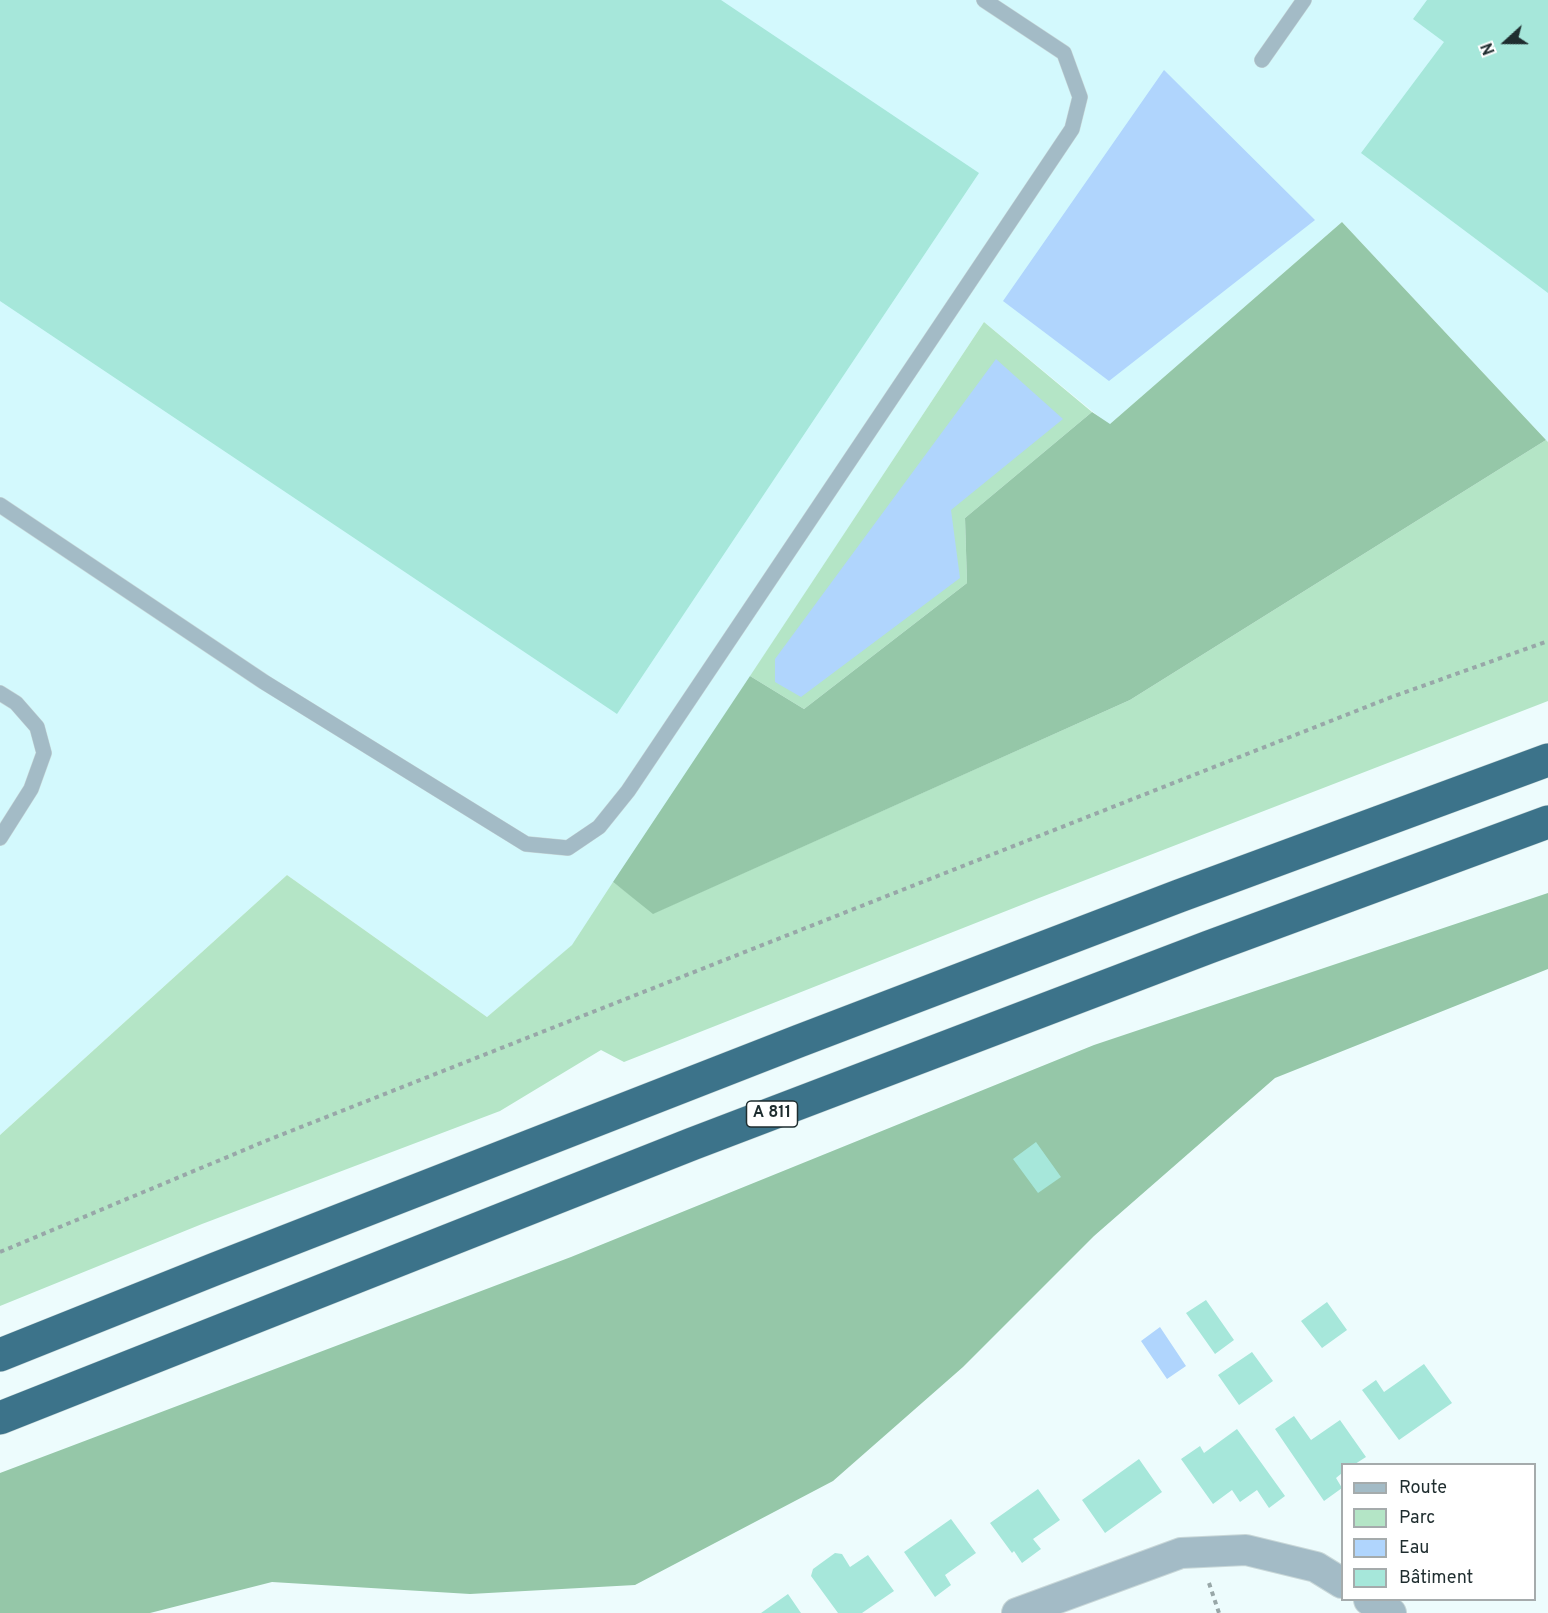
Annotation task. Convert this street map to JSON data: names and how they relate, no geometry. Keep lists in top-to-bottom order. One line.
{"streets":{"highway":["A 811"]},"legend":["Route","Parc","Eau","Bâtiment"],"north":"left"}
